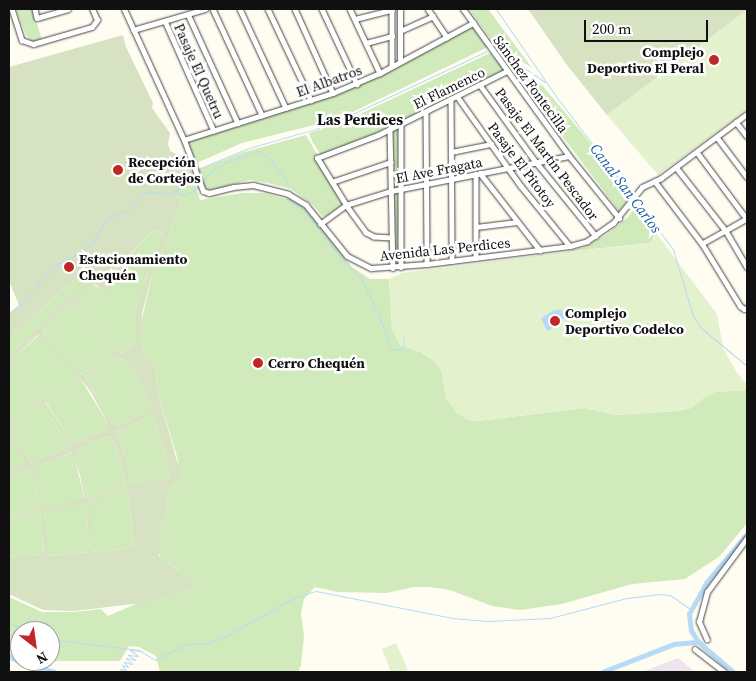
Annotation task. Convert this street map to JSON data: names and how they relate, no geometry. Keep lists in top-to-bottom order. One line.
{"streets":{"street":["Pasaje El Quetru","El Albatros","Sánchez Fontecilla","El Flamenco","Pasaje El Martín Pescador","Pasaje El Pitotoy","El Ave Fragata","Avenida Las Perdices"]},"crossings":[["Pasaje El Quetru","El Albatros"],["El Albatros","Sánchez Fontecilla"],["El Albatros","Avenida Las Perdices"],["Sánchez Fontecilla","El Flamenco"],["Sánchez Fontecilla","El Ave Fragata"],["Sánchez Fontecilla","Avenida Las Perdices"],["El Flamenco","Pasaje El Martín Pescador"],["El Flamenco","Pasaje El Pitotoy"],["Pasaje El Martín Pescador","El Ave Fragata"],["Pasaje El Martín Pescador","Avenida Las Perdices"],["Pasaje El Pitotoy","El Ave Fragata"],["Pasaje El Pitotoy","Avenida Las Perdices"],["El Ave Fragata","Avenida Las Perdices"]],"districts":["Las Perdices"],"water":["Canal San Carlos"],"places":["Complejo Deportivo El Peral","Recepción de Cortejos","Estacionamiento Chequén","Complejo Deportivo Codelco","Cerro Chequén"],"scale_bar":"200 m","north":"bottom right"}
